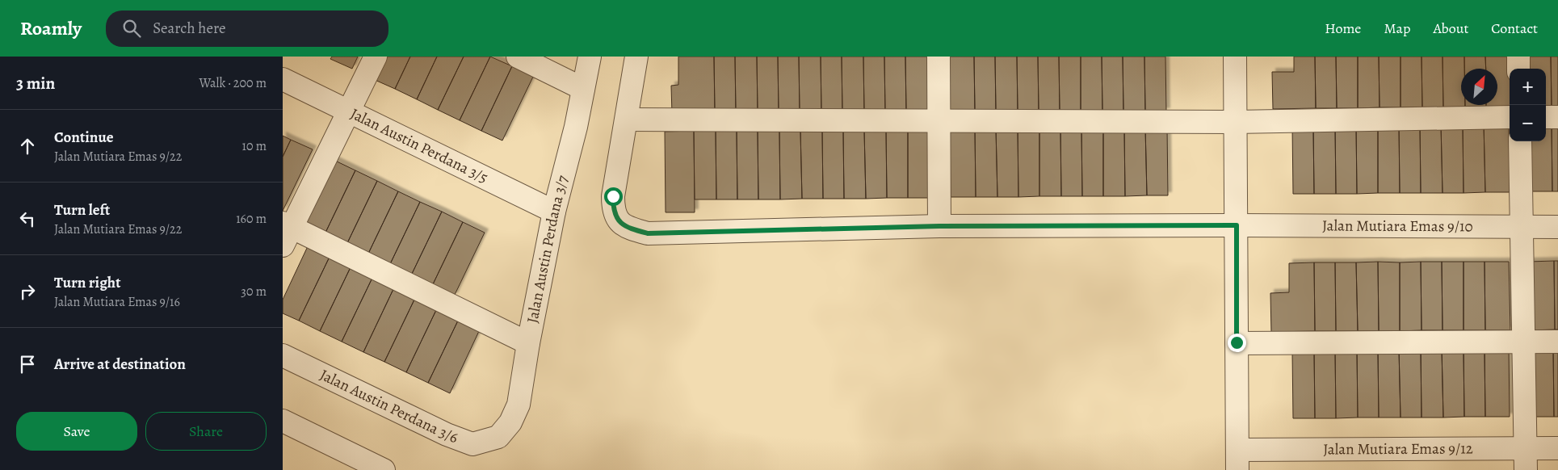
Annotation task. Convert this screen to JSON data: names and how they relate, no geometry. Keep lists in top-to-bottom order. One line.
{"streets":{"street":["Jalan Austin Perdana 3/5","Jalan Mutiara Emas 9/10","Jalan Austin Perdana 3/7","Jalan Austin Perdana 3/6","Jalan Mutiara Emas 9/12"]},"crossings":[["Jalan Austin Perdana 3/5","Jalan Austin Perdana 3/7"],["Jalan Austin Perdana 3/7","Jalan Austin Perdana 3/6"]],"north":"top right","page":{"header":"Roamly","search":"Search here","nav":["Home","Map","About","Contact"],"heading":["3 min","Walk · 200 m"],"map_buttons":["+","−"],"list":[["Continue","Jalan Mutiara Emas 9/22","10 m"],["Turn left","Jalan Mutiara Emas 9/22","160 m"],["Turn right","Jalan Mutiara Emas 9/16","30 m"],"Arrive at destination"],"buttons":["Save","Share"]}}
